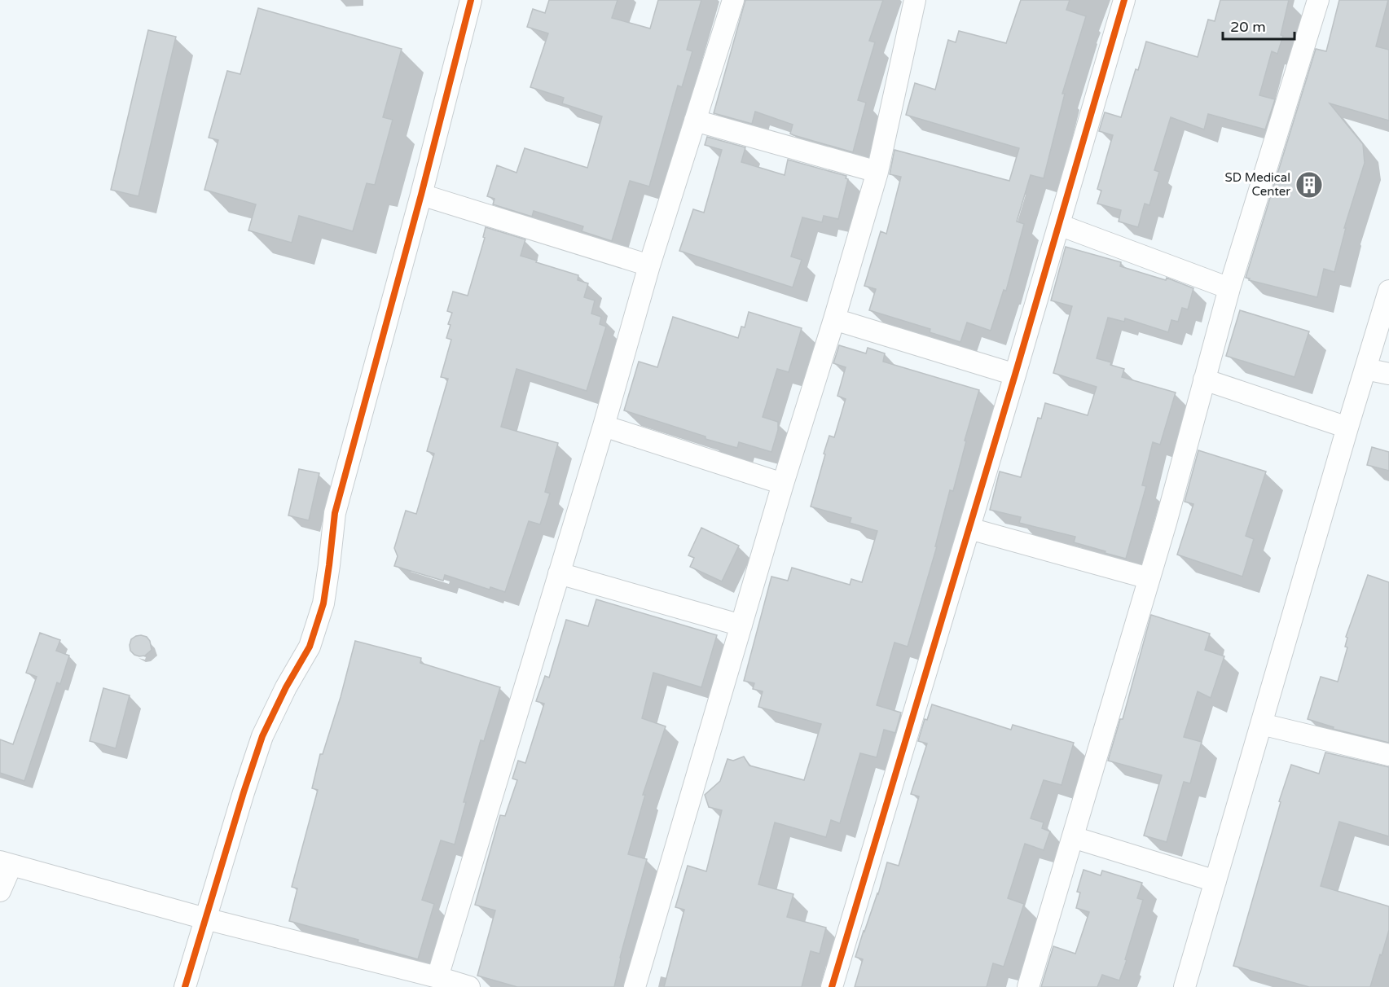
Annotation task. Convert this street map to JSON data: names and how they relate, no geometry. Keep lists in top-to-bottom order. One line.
{"places":{"building":["SD Medical Center"]},"scale_bar":"20 m"}
